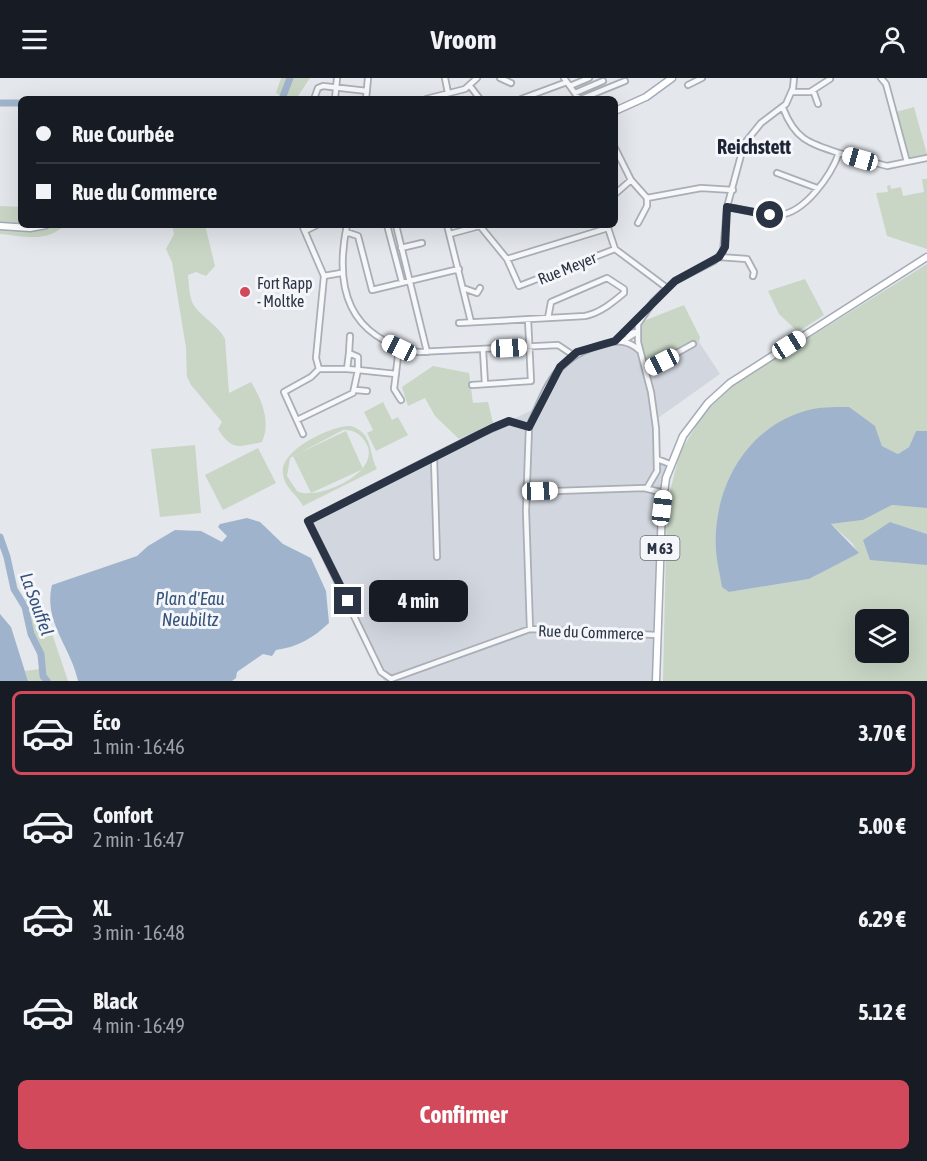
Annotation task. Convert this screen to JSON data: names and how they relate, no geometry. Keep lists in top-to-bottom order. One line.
{"streets":{"main road":["M 63"],"street":["Rue Meyer","Rue du Commerce"]},"crossings":[["M 63","Rue du Commerce"]],"districts":["Reichstett"],"water":["Plan d'Eau Neubiltz","La Souffel"],"places":["Fort Rapp - Moltke"],"page":{"header":"Vroom","banner":["Rue Courbée","Rue du Commerce"],"bubble":"4 min","list":[{"name":"Éco","note":"1 min · 16:46","value":"3.70 €"},{"name":"Confort","note":"2 min · 16:47","value":"5.00 €"},{"name":"XL","note":"3 min · 16:48","value":"6.29 €"},{"name":"Black","note":"4 min · 16:49","value":"5.12 €"}],"buttons":"Confirmer"}}
